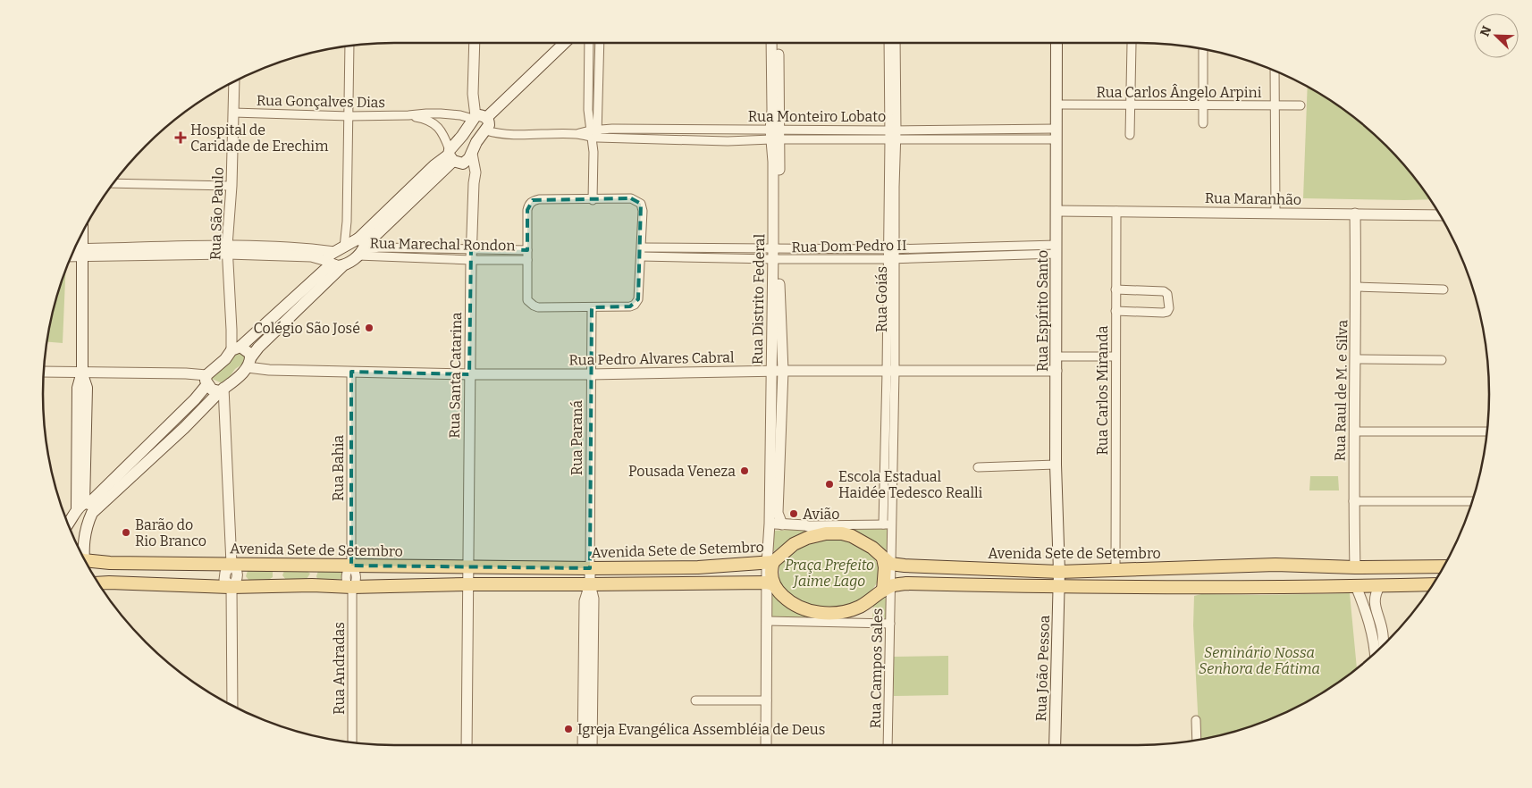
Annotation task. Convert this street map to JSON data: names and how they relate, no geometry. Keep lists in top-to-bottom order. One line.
{"streets":{"main road":["Rua Espírito Santo","Avenida Sete de Setembro","Rua João Pessoa"],"street":["Rua Carlos Ângelo Arpini","Rua Gonçalves Dias","Rua Monteiro Lobato","Rua Maranhão","Rua São Paulo","Rua Marechal Rondon","Rua Dom Pedro II","Rua Distrito Federal","Rua Goiás","Rua Pedro Alvares Cabral","Rua Santa Catarina","Rua Carlos Miranda","Rua Raul de M. e Silva","Rua Paraná","Rua Bahia","Rua Andradas","Rua Campos Sales"]},"crossings":[["Rua Carlos Ângelo Arpini","Rua Espírito Santo"],["Rua Gonçalves Dias","Rua São Paulo"],["Rua Monteiro Lobato","Rua Distrito Federal"],["Rua Monteiro Lobato","Rua Goiás"],["Rua Monteiro Lobato","Rua Espírito Santo"],["Rua Maranhão","Rua Espírito Santo"],["Rua Maranhão","Rua Carlos Miranda"],["Rua Maranhão","Rua Raul de M. e Silva"],["Rua Marechal Rondon","Rua Santa Catarina"],["Rua Dom Pedro II","Rua Distrito Federal"],["Rua Dom Pedro II","Rua Goiás"],["Rua Dom Pedro II","Rua Espírito Santo"],["Rua Distrito Federal","Rua Goiás"],["Rua Distrito Federal","Rua Pedro Alvares Cabral"],["Rua Distrito Federal","Avenida Sete de Setembro"],["Rua Distrito Federal","Rua Campos Sales"],["Rua Goiás","Rua Pedro Alvares Cabral"],["Rua Goiás","Avenida Sete de Setembro"],["Rua Goiás","Rua Campos Sales"],["Rua Espírito Santo","Rua Pedro Alvares Cabral"],["Rua Espírito Santo","Avenida Sete de Setembro"],["Rua Espírito Santo","Rua João Pessoa"],["Rua Pedro Alvares Cabral","Rua Santa Catarina"],["Rua Pedro Alvares Cabral","Rua Paraná"],["Rua Pedro Alvares Cabral","Rua Bahia"],["Rua Santa Catarina","Avenida Sete de Setembro"],["Rua Carlos Miranda","Avenida Sete de Setembro"],["Rua Raul de M. e Silva","Avenida Sete de Setembro"],["Rua Paraná","Avenida Sete de Setembro"],["Rua Bahia","Avenida Sete de Setembro"],["Rua Bahia","Rua Andradas"],["Avenida Sete de Setembro","Rua Campos Sales"]],"parks":["Praça Prefeito Jaime Lago","Seminário Nossa Senhora de Fátima"],"places":{"health":["Hospital de Caridade de Erechim"],"other":["Colégio São José","Pousada Veneza","Escola Estadual Haidée Tedesco Realli","Avião","Barão do Rio Branco","Igreja Evangélica Assembléia de Deus"]},"north":"top left"}
